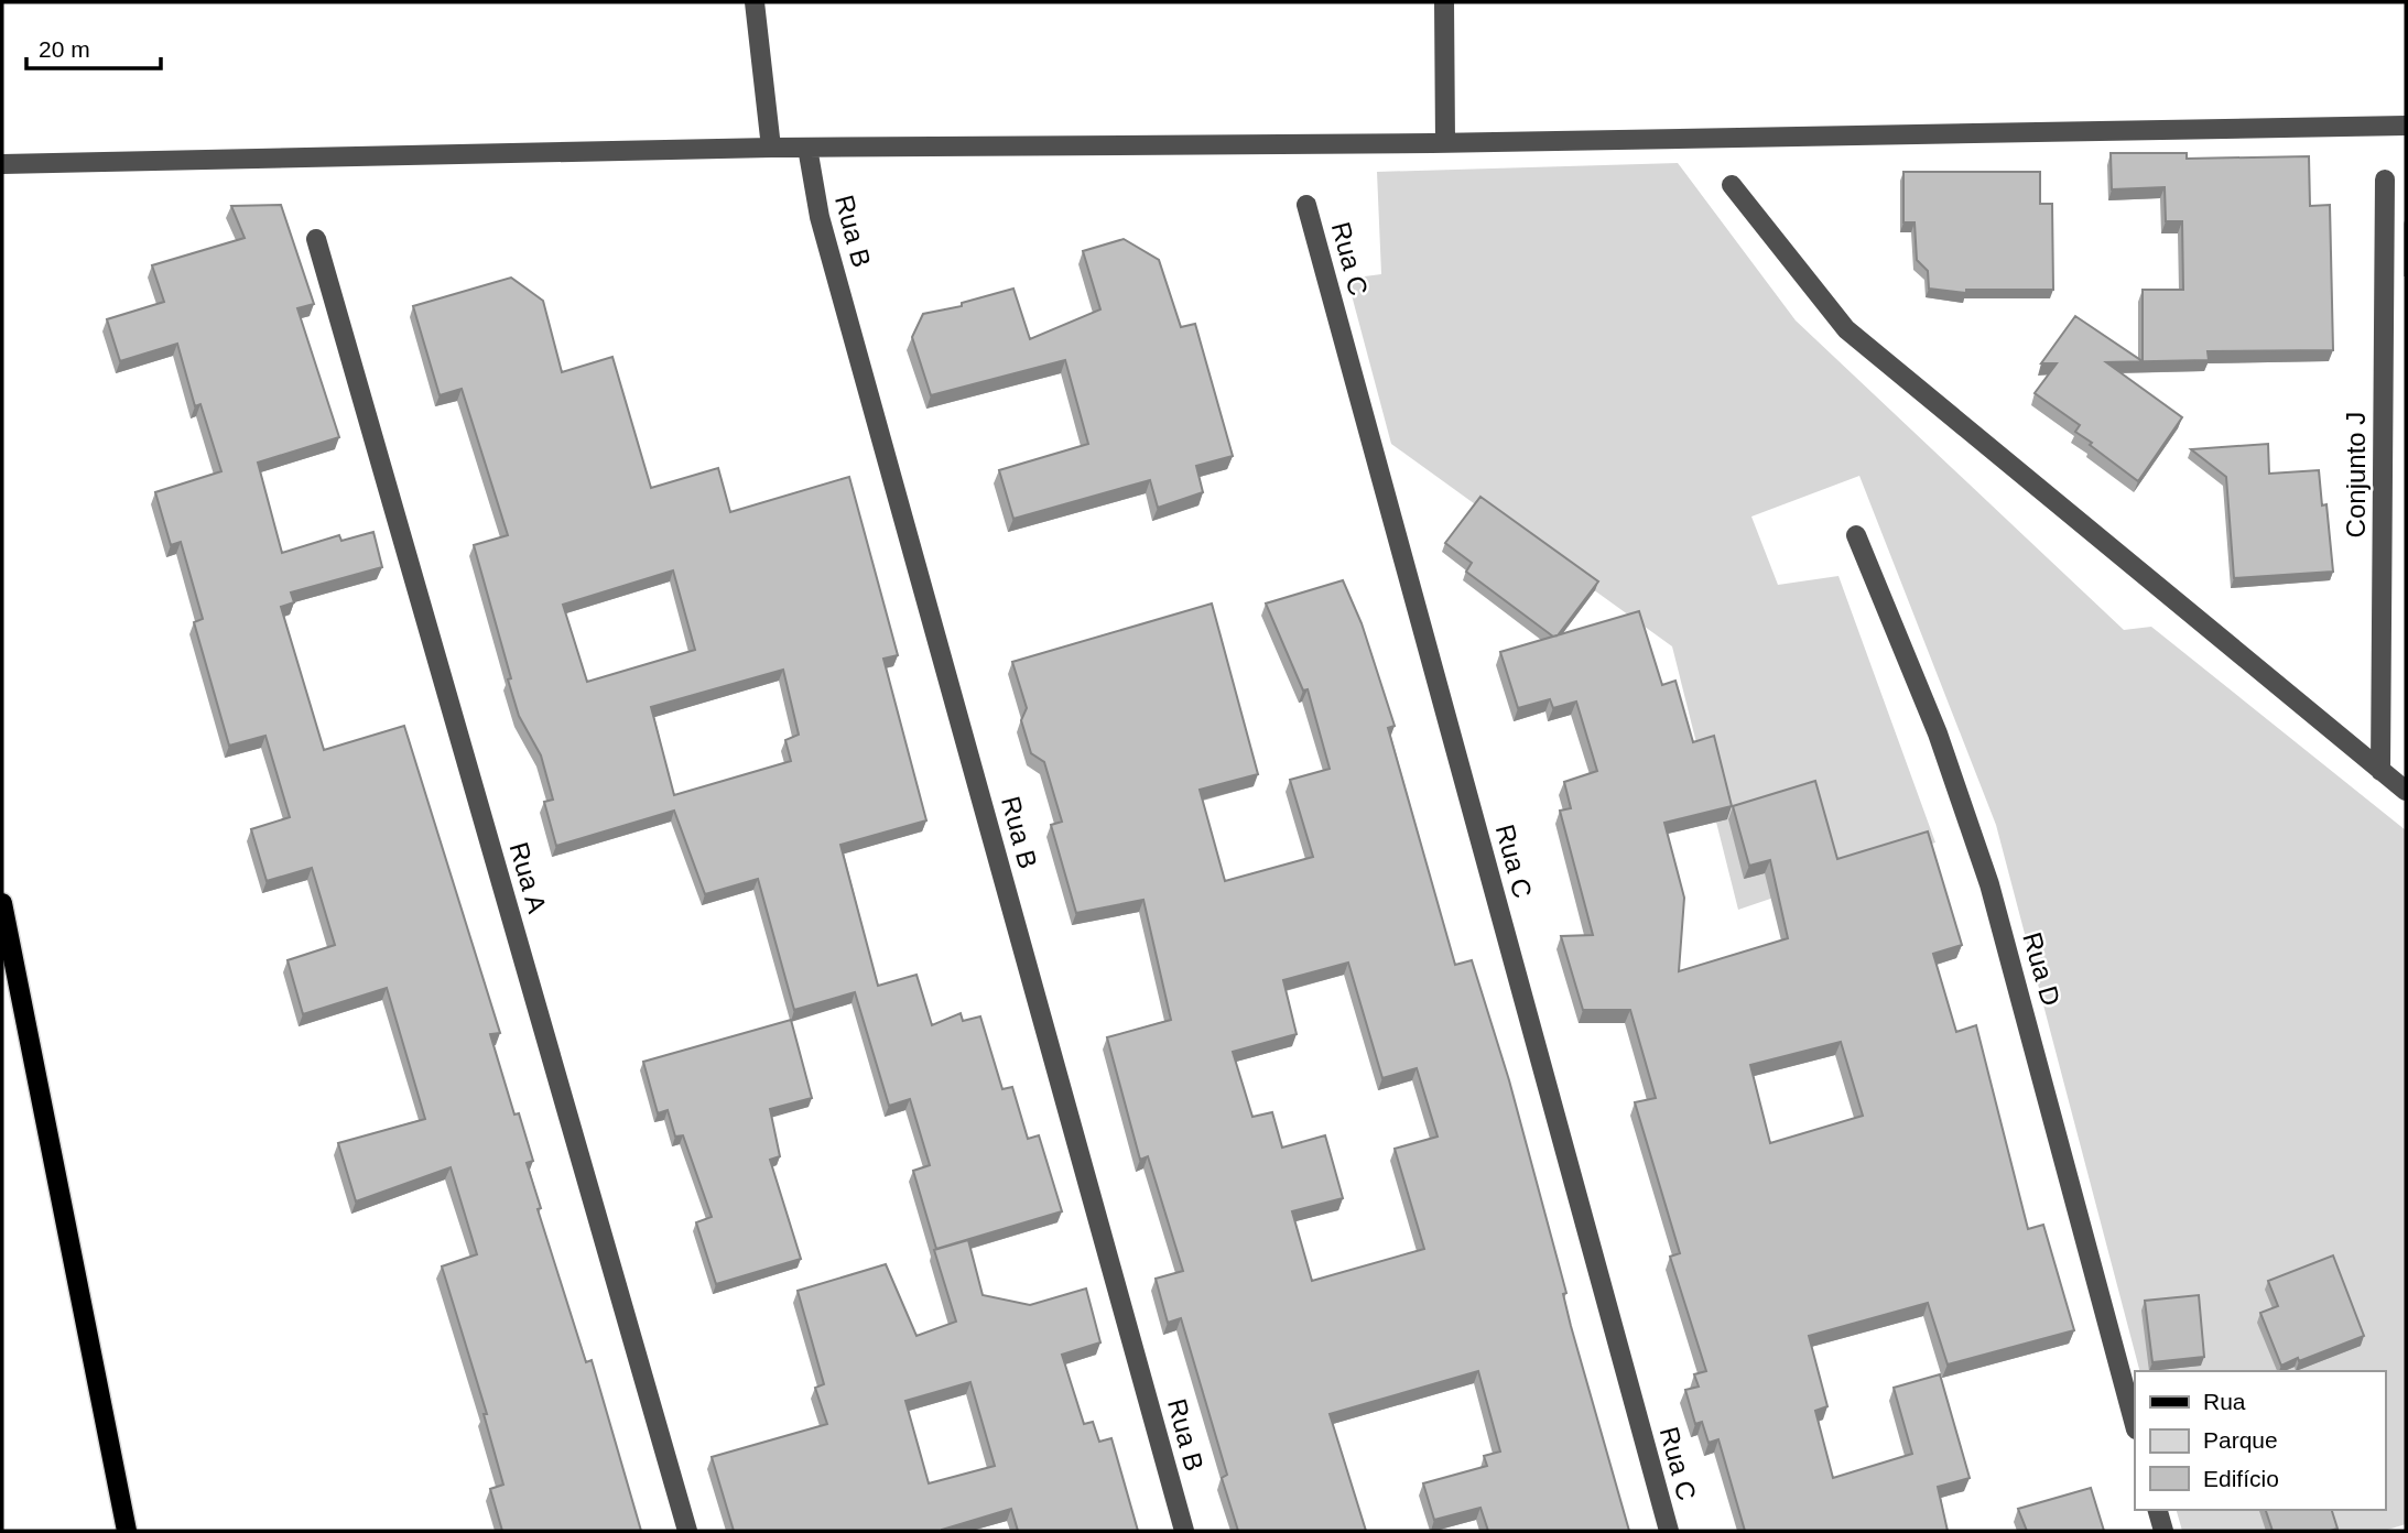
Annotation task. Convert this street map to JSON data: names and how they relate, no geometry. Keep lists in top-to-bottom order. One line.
{"streets":{"street":["Rua B","Rua C","Conjunto J","Rua A","Rua D"]},"legend":["Rua","Parque","Edifício"],"scale_bar":"20 m"}
